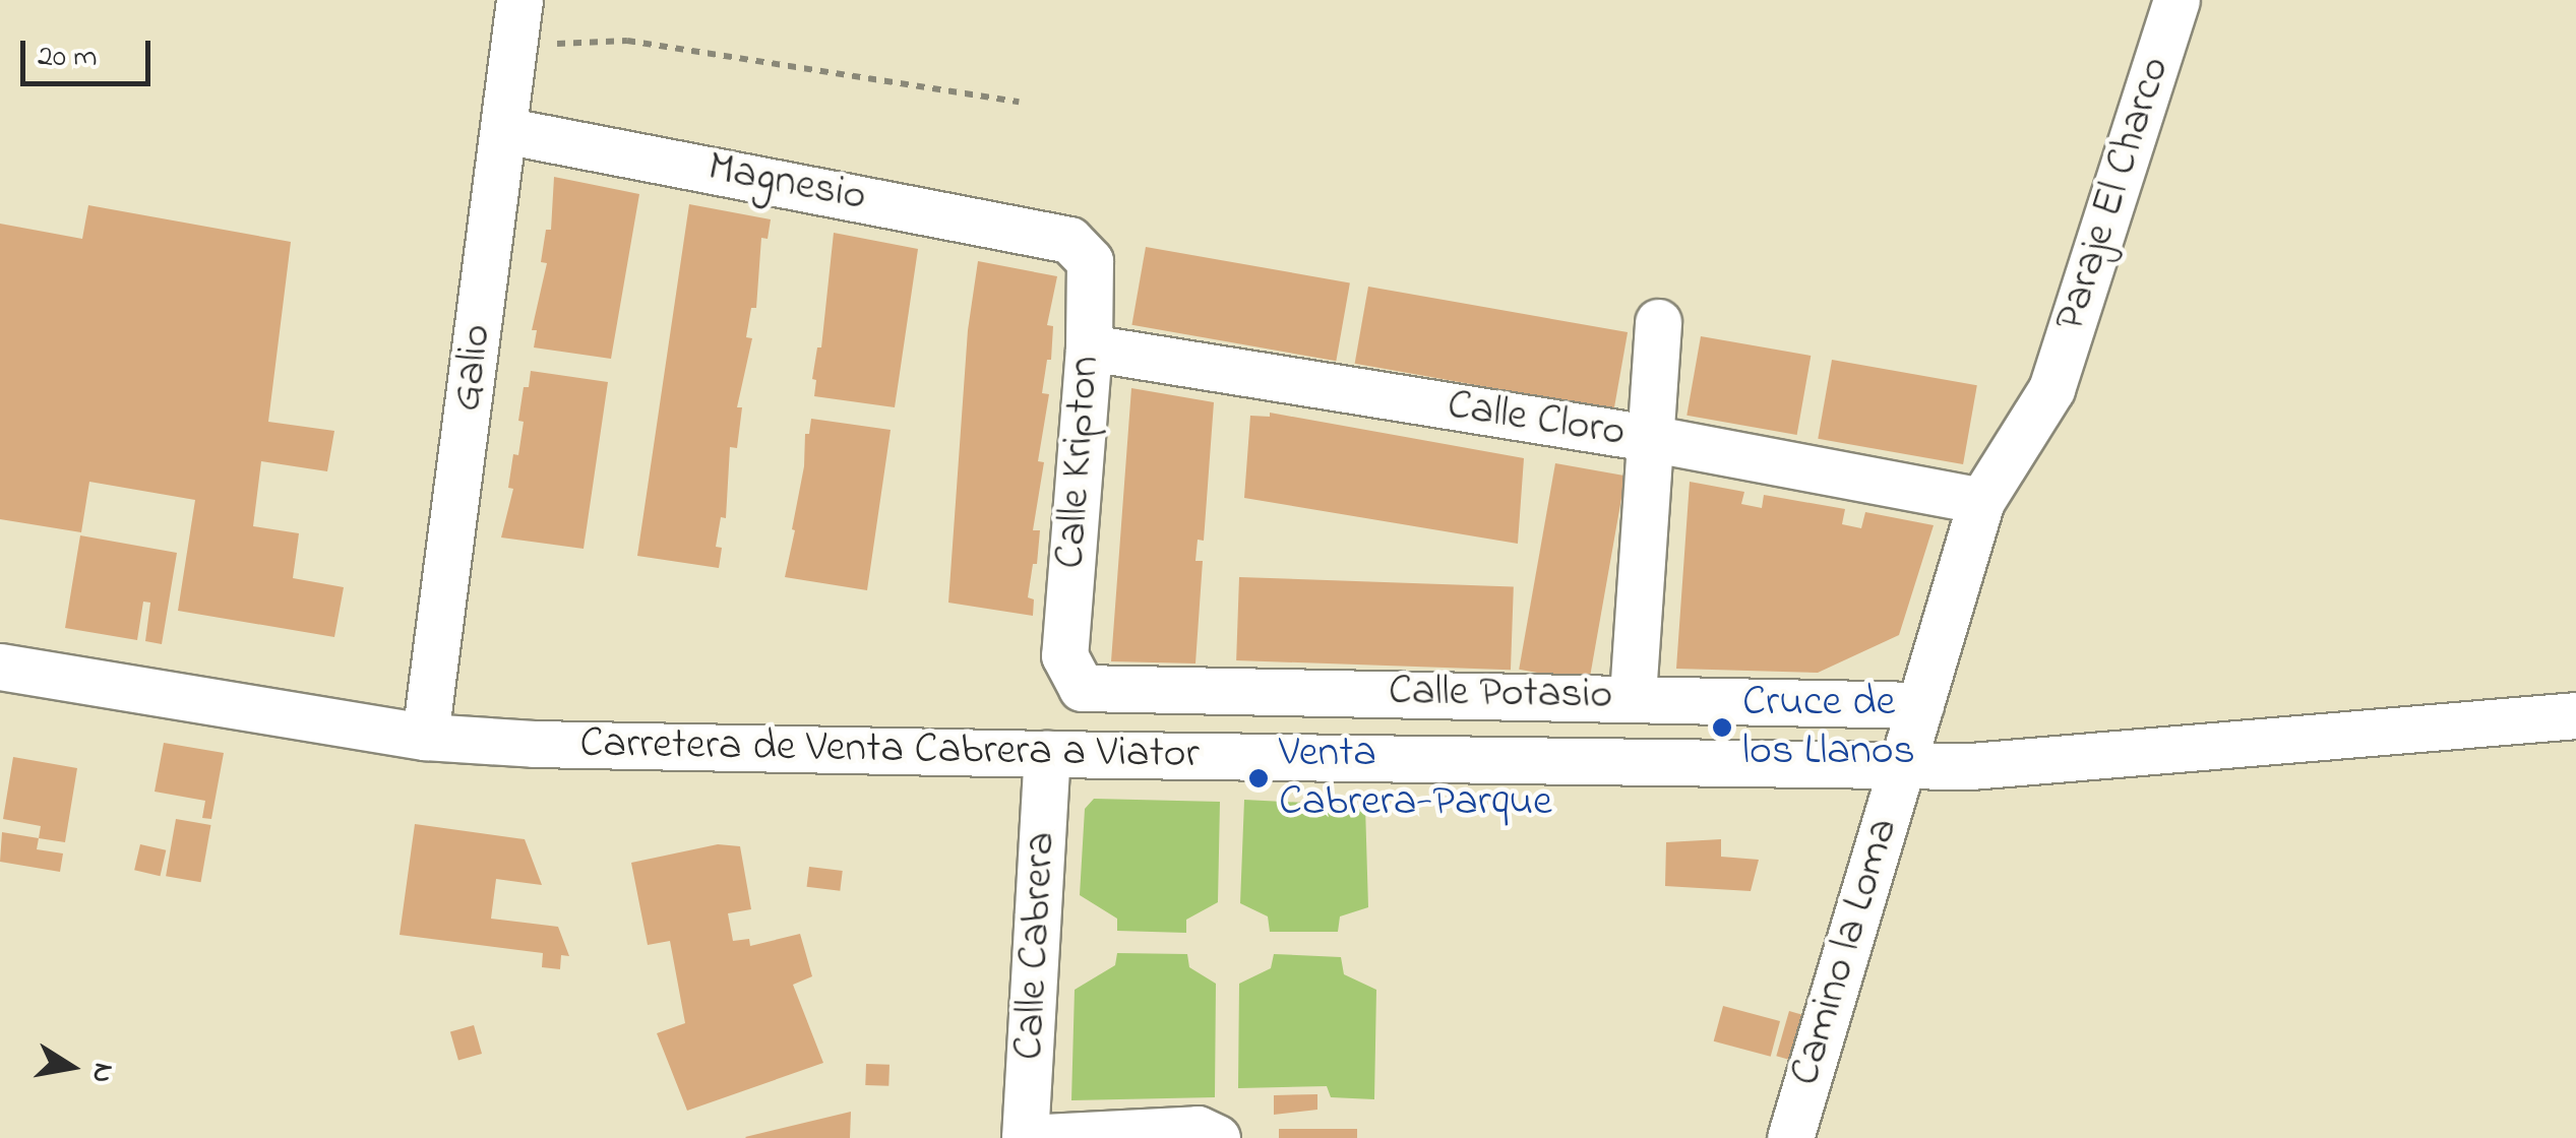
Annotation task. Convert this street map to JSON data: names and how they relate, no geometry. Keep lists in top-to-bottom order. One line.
{"streets":{"street":["Magnesio","Paraje El Charco","Galio","Calle Cloro","Calle Kripton","Calle Potasio","Carretera de Venta Cabrera a Viator","Calle Cabrera","Camino la Loma"]},"crossings":[["Magnesio","Galio"],["Magnesio","Calle Kripton"],["Paraje El Charco","Calle Cloro"],["Paraje El Charco","Camino la Loma"],["Galio","Carretera de Venta Cabrera a Viator"],["Calle Cloro","Calle Kripton"],["Calle Cloro","Camino la Loma"],["Calle Kripton","Calle Potasio"],["Calle Potasio","Camino la Loma"],["Carretera de Venta Cabrera a Viator","Calle Cabrera"],["Carretera de Venta Cabrera a Viator","Camino la Loma"]],"places":["Cruce de los Llanos","Venta Cabrera-Parque"],"scale_bar":"20 m","north":"right"}
